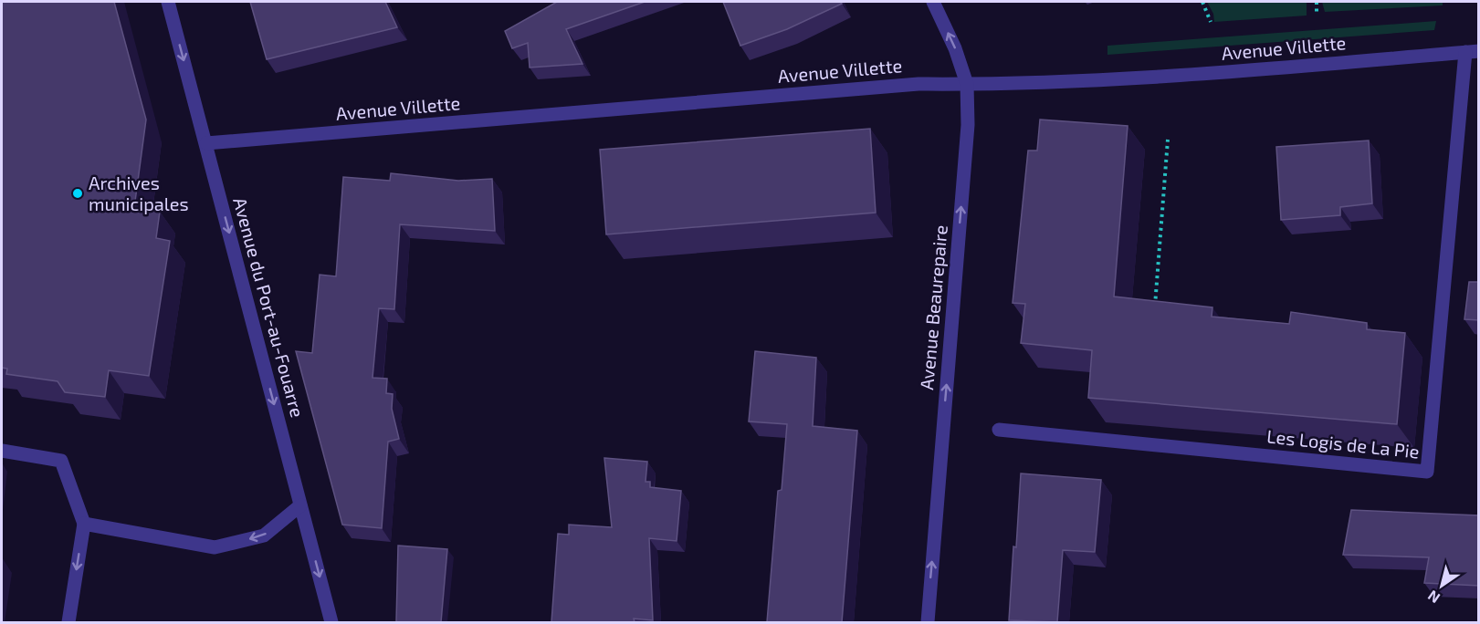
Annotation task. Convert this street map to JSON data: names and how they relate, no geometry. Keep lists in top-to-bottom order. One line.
{"streets":{"street":["Avenue Villette","Avenue du Port-au-Fouarre","Avenue Beaurepaire","Les Logis de La Pie"]},"crossings":[["Avenue Villette","Avenue du Port-au-Fouarre"],["Avenue Villette","Avenue Beaurepaire"],["Avenue Villette","Les Logis de La Pie"]],"one_way":["Avenue du Port-au-Fouarre","Avenue Beaurepaire"],"places":["Archives municipales"],"north":"bottom left"}
